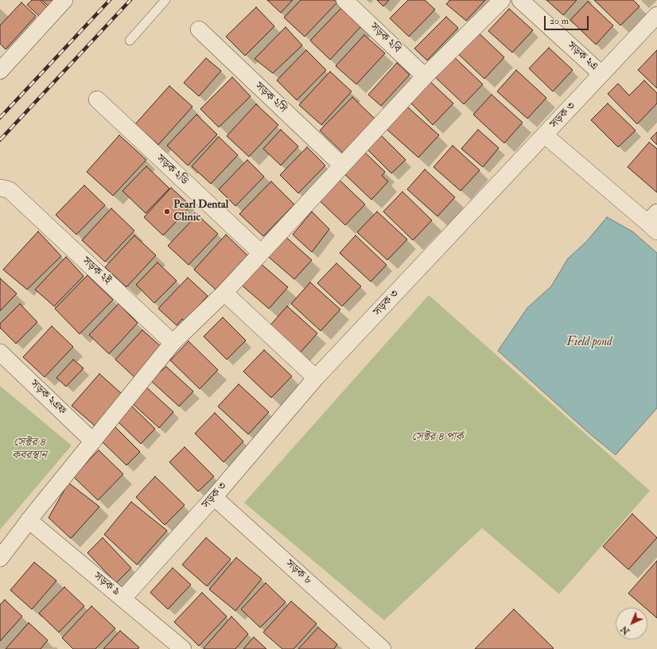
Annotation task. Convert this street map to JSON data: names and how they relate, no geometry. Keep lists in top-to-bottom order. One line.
{"streets":{"street":["সড়ক ২বি","সড়ক ২এ","সড়ক ২সি","সড়ক ৩","সড়ক ২ডি","সড়ক ২ই","সড়ক ২এফ","সড়ক ৮","সড়ক ৯"]},"crossings":[["সড়ক ২এ","সড়ক ৩"],["সড়ক ৩","সড়ক ৮"],["সড়ক ৩","সড়ক ৯"]],"water":["Field pond"],"parks":["সেক্টর ৪ পার্ক","সেক্টর ৪ কবরস্থান"],"places":["Pearl Dental Clinic"],"scale_bar":"20 m","north":"bottom left"}
